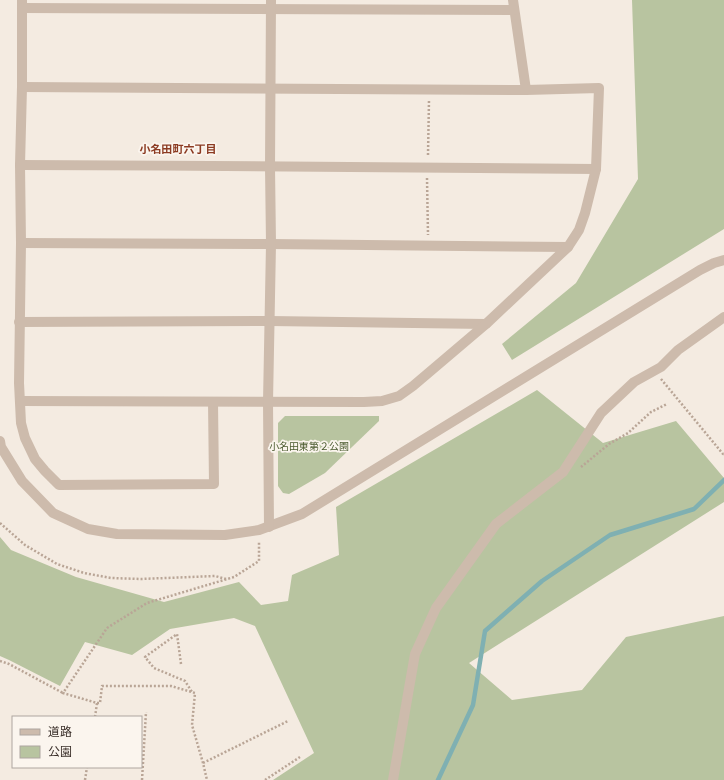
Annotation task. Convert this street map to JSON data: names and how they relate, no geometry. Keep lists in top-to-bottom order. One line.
{"districts":["小名田町六丁目"],"parks":["小名田東第２公園"],"legend":["道路","公園"]}
